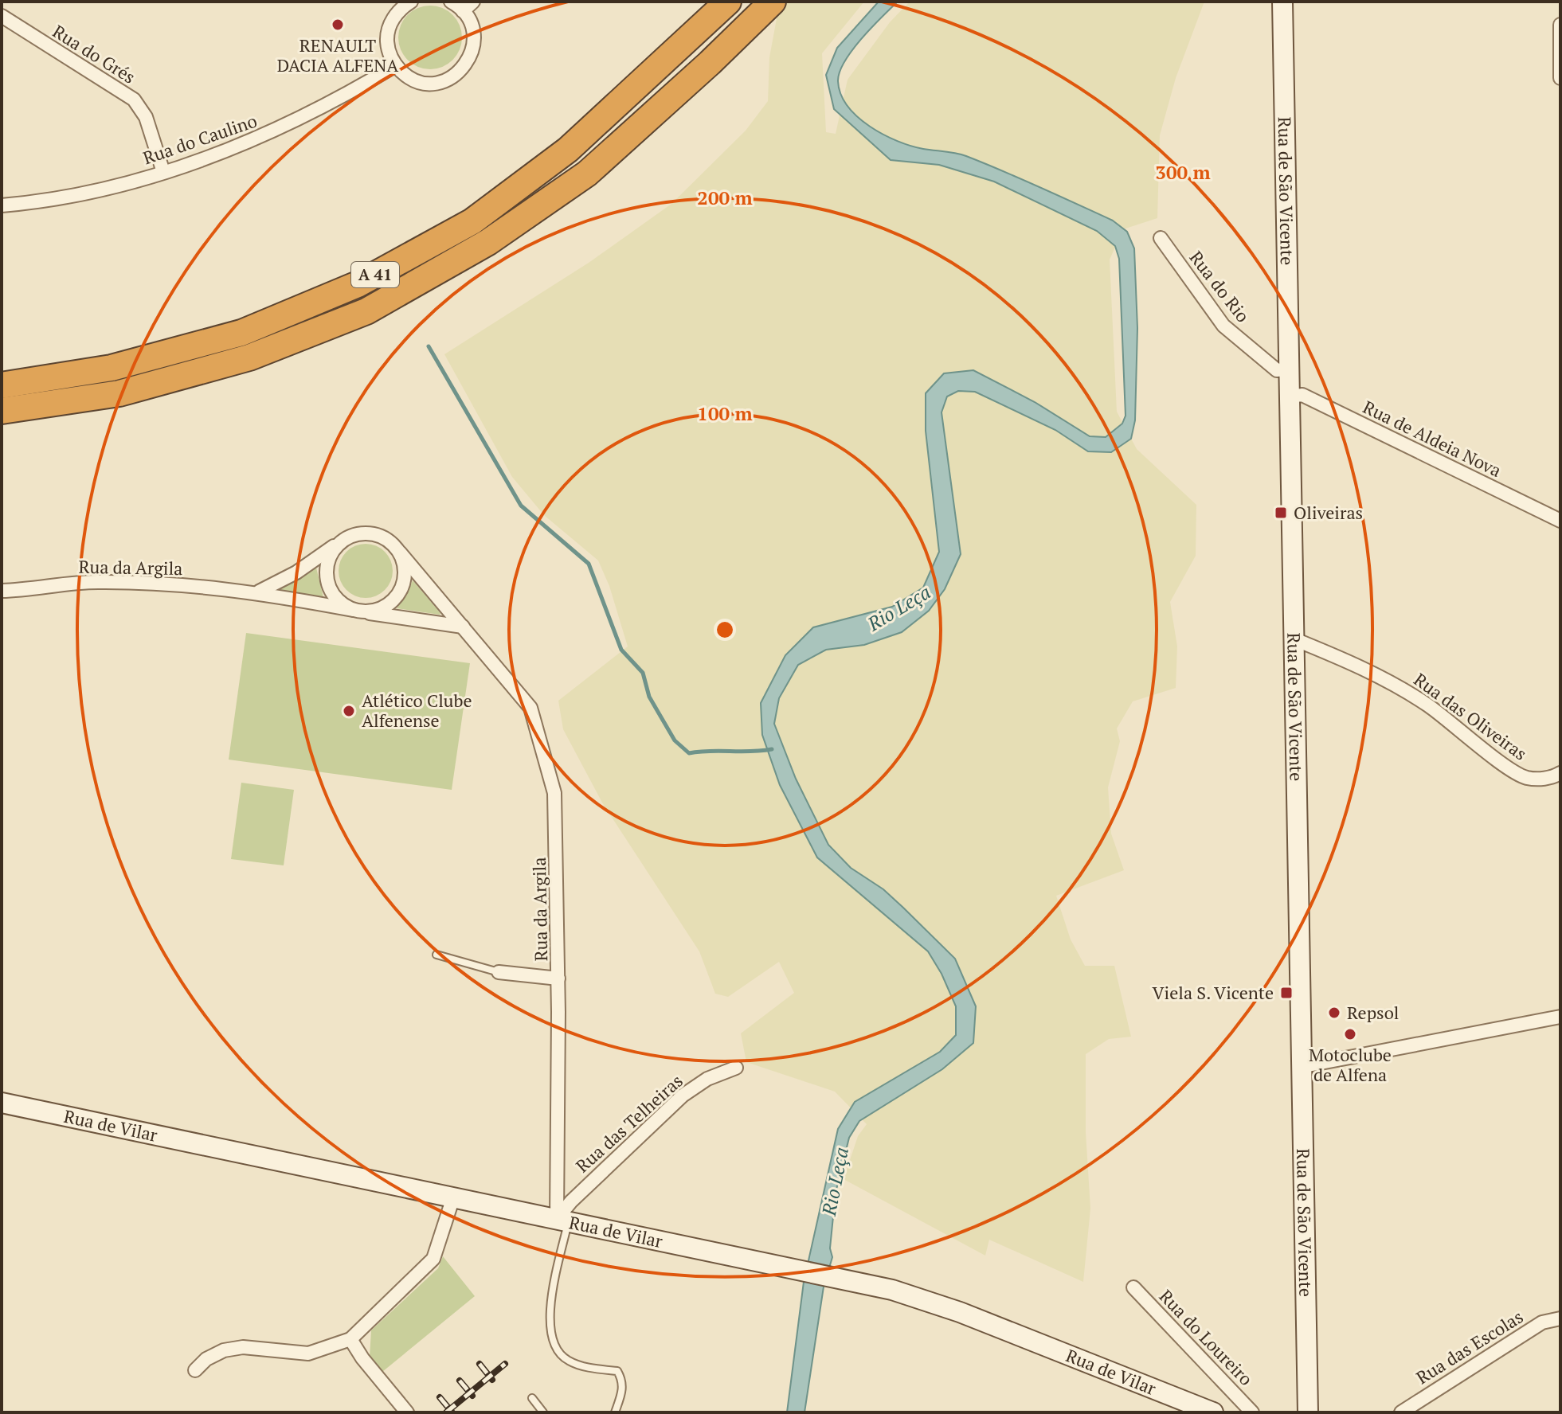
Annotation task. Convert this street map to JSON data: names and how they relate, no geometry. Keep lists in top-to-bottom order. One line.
{"streets":{"highway":["A 41"],"main road":["Rua de São Vicente","Rua de Vilar"],"street":["Rua do Grés","Rua do Caulino","Rua do Rio","Rua de Aldeia Nova","Rua da Argila","Rua das Oliveiras","Rua das Telheiras","Rua do Loureiro","Rua das Escolas"]},"crossings":[["Rua do Grés","Rua do Caulino"],["Rua de São Vicente","Rua do Rio"],["Rua de São Vicente","Rua de Aldeia Nova"],["Rua de São Vicente","Rua das Oliveiras"],["Rua da Argila","Rua das Telheiras"],["Rua da Argila","Rua de Vilar"],["Rua das Telheiras","Rua de Vilar"]],"water":["Rio Leça"],"places":{"other":["RENAULT DACIA ALFENA","Atlético Clube Alfenense","Repsol","Motoclube de Alfena"],"transit":["Oliveiras","Viela S. Vicente"]},"rings":["300 m","200 m","100 m"]}
